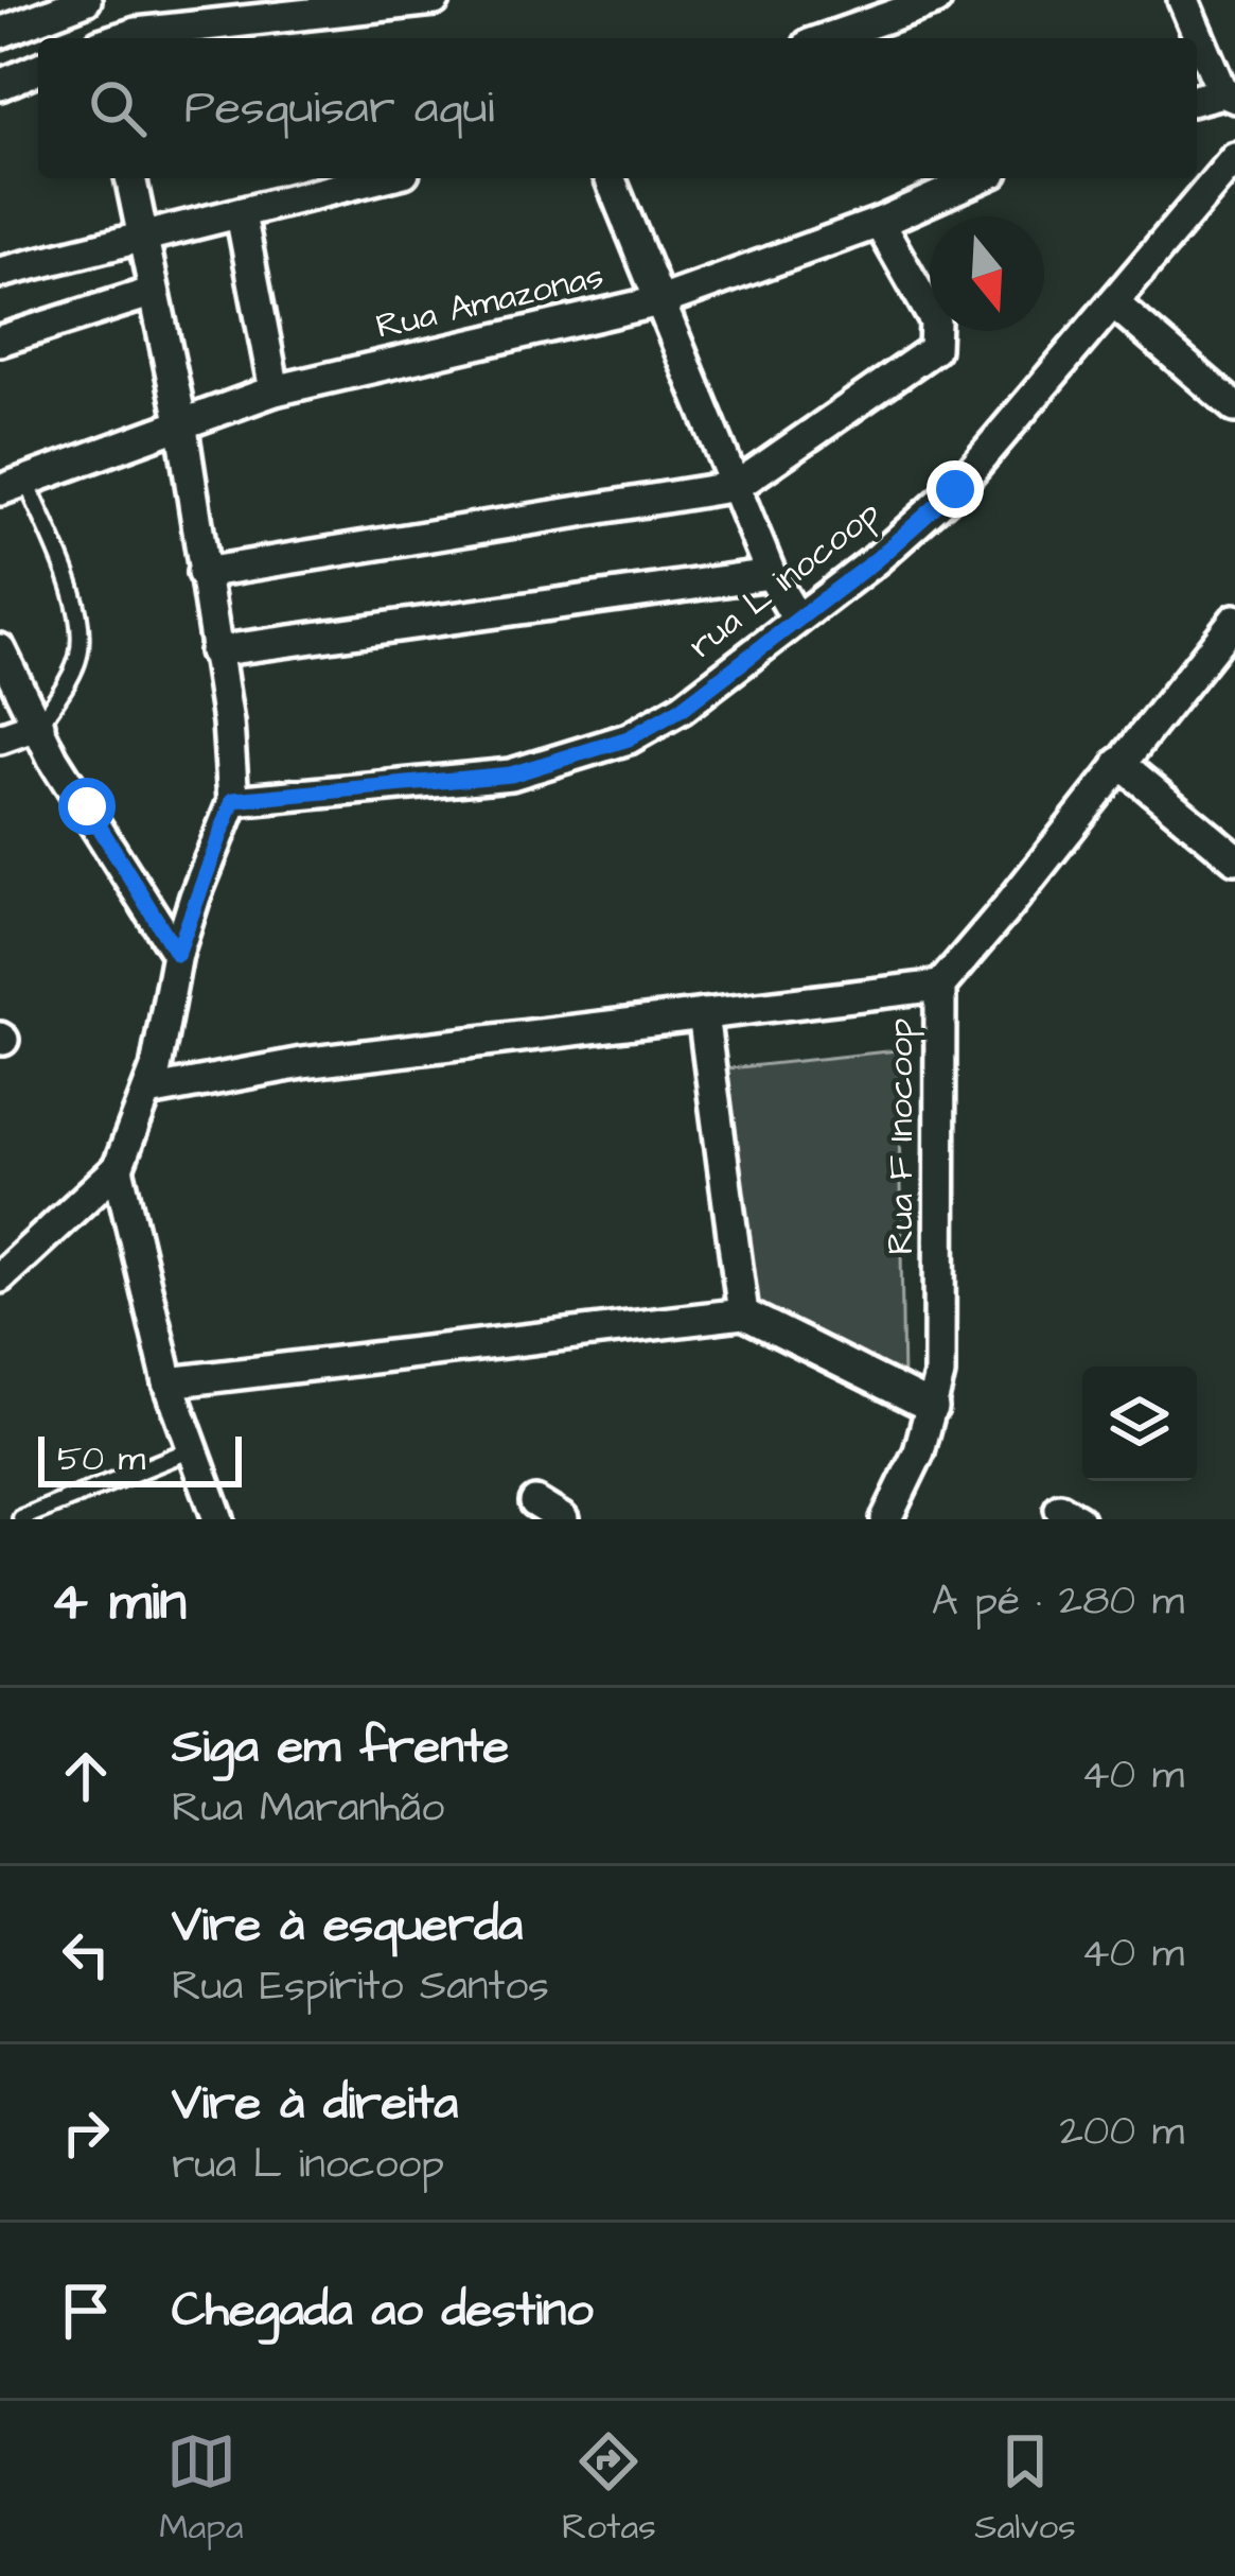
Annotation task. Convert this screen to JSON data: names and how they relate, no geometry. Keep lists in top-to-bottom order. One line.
{"streets":{"street":["Rua Amazonas","rua L inocoop","Rua F Inocoop"]},"scale_bar":"50 m","north":"bottom","page":{"search":"Pesquisar aqui","scale":"50 m","heading":["4 min","A pé · 280 m"],"list":[["Siga em frente","Rua Maranhão","40 m"],["Vire à esquerda","Rua Espírito Santos","40 m"],["Vire à direita","rua L inocoop","200 m"],"Chegada ao destino"],"nav":["Mapa","Rotas","Salvos"]}}
